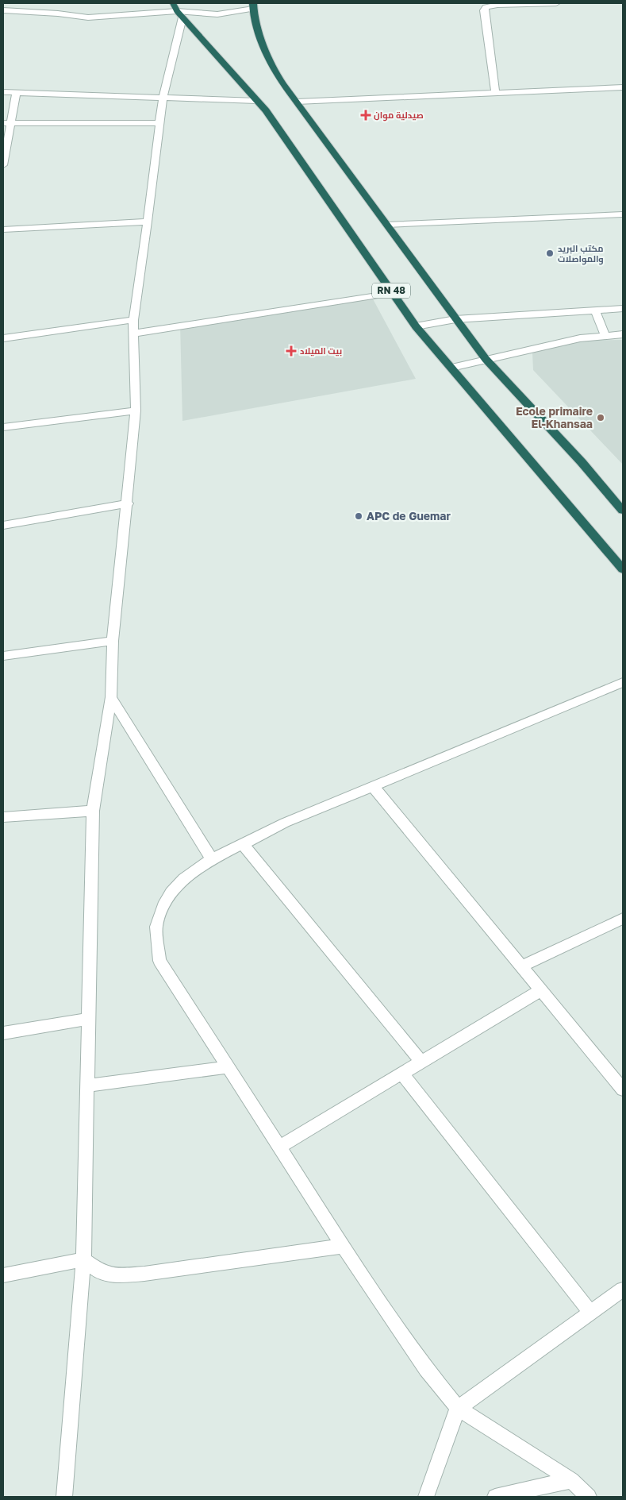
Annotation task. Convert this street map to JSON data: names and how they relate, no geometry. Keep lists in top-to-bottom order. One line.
{"streets":{"highway":["RN 48"]},"places":{"health":["صيدلية موان","بيت الميلاد"],"other":["مكتب البريد والمواصلات","Ecole primaire El-Khansaa","APC de Guemar"]}}
